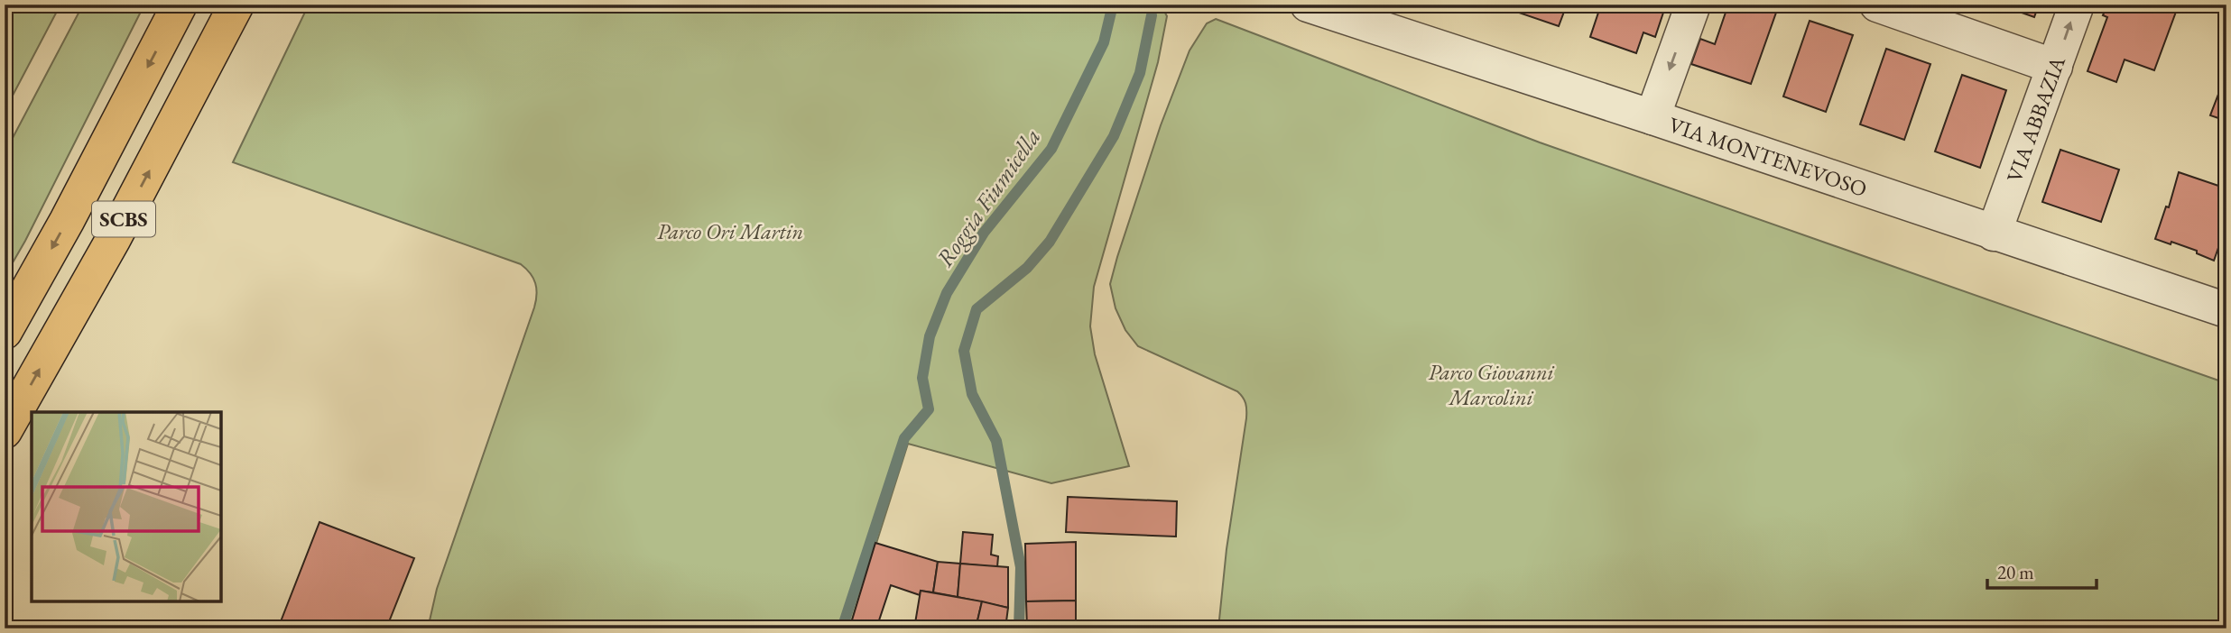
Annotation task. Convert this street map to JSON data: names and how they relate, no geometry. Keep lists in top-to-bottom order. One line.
{"streets":{"highway":["SCBS"],"street":["VIA ABBAZIA","VIA MONTENEVOSO"]},"crossings":[["VIA ABBAZIA","VIA MONTENEVOSO"]],"water":["Roggia Fiumicella"],"parks":["Parco Ori Martin","Parco Giovanni Marcolini"],"scale_bar":"20 m"}
